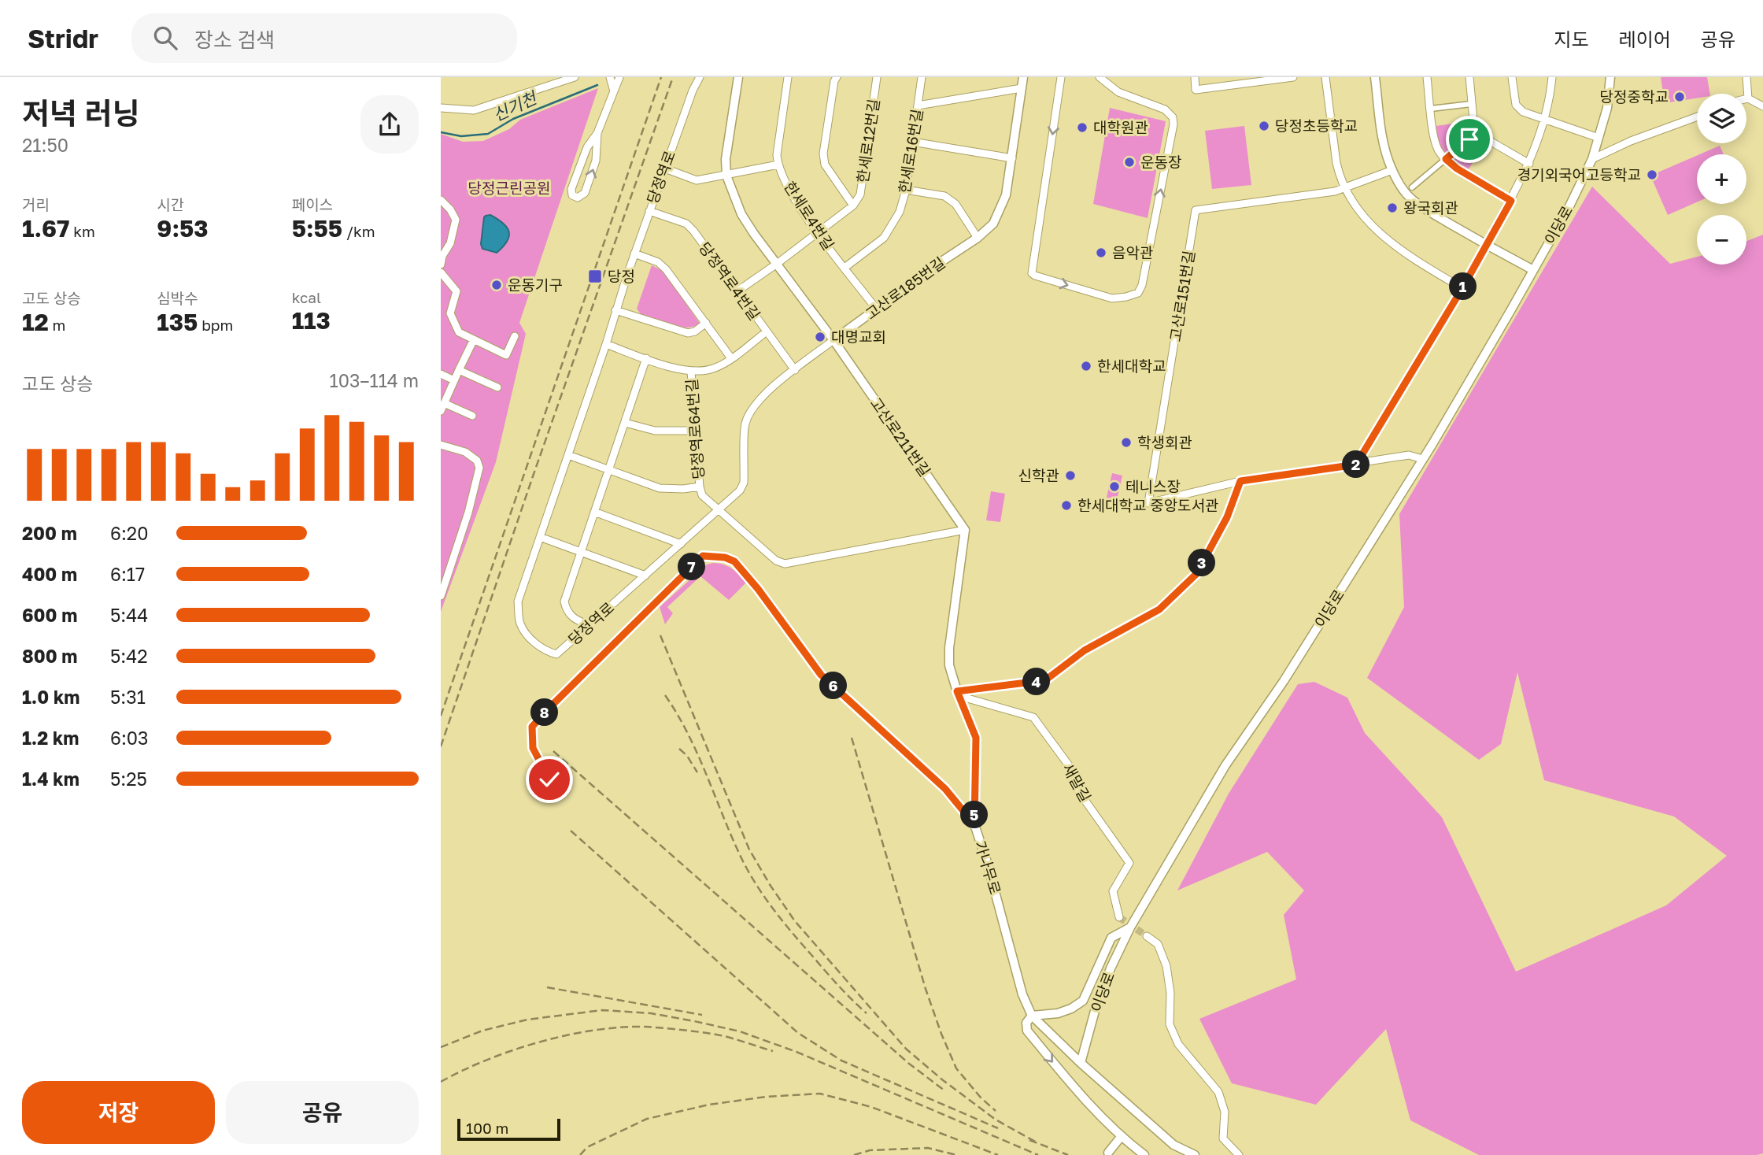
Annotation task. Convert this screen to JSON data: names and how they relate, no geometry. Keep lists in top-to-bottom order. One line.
{"streets":{"street":["한세로12번길","한세로16번길","당정역로","한세로4번길","이당로","당정역로4번길","고산로185번길","고산로151번길","당정역로64번길","고산로211번길","새말길","가나무로"]},"crossings":[["한세로16번길","한세로4번길"],["당정역로","당정역로4번길"],["당정역로","고산로185번길"],["당정역로","당정역로64번길"],["당정역로","고산로211번길"],["한세로4번길","고산로185번길"],["이당로","고산로151번길"],["이당로","가나무로"],["고산로185번길","고산로211번길"],["당정역로64번길","고산로211번길"]],"water":["신기천"],"parks":["당정근린공원"],"places":{"other":["당정중학교","당정초등학교","대학원관","운동장","경기외국어고등학교","왕국회관","음악관","운동기구","대명교회","한세대학교","학생회관","신학관","테니스장","한세대학교 중앙도서관"],"transit":["당정"]},"scale_bar":"100 m","page":{"header":"Stridr","search":"장소 검색","nav":["지도","레이어","공유"],"heading":["저녁 러닝","21:50"],"map_buttons":["+","−"],"stats":[["거리","1.67 km"],["시간","9:53"],["페이스","5:55 /km"],["고도 상승","12 m"],["심박수","135 bpm"],["kcal","113"]],"pins":["1","2","3","7","4","6","8","5"],"chart":["고도 상승","103–114 m"],"list":[{"name":"200 m","note":"6:20"},{"name":"400 m","note":"6:17"},{"name":"600 m","note":"5:44"},{"name":"800 m","note":"5:42"},{"name":"1.0 km","note":"5:31"},{"name":"1.2 km","note":"6:03"},{"name":"1.4 km","note":"5:25"}],"buttons":["저장","공유"],"scale":"100 m"}}
